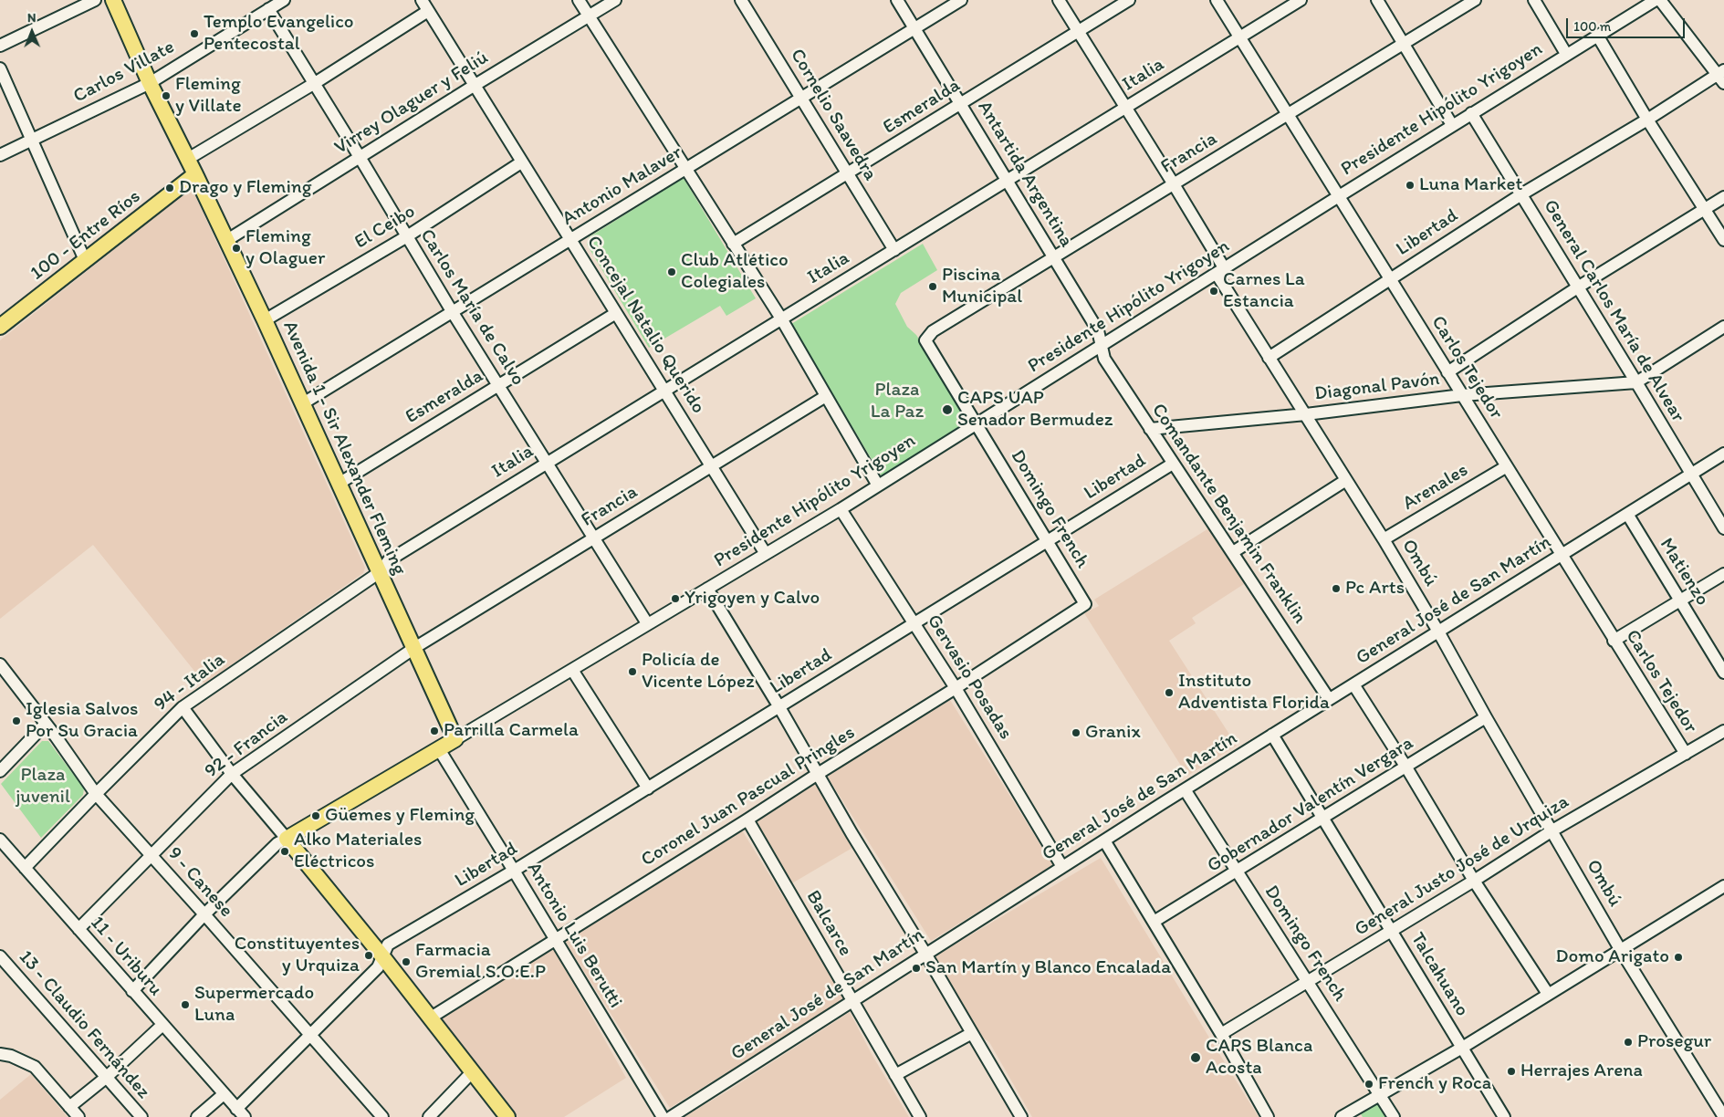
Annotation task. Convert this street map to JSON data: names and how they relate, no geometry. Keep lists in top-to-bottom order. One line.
{"streets":{"main road":["100 - Entre Ríos","Avenida 1 - Sir Alexander Fleming"],"street":["Carlos Villate","Italia","Virrey Olaguer y Feliú","Esmeralda","Presidente Hipólito Yrigoyen","Cornelio Saavedra","Francia","Antartida Argentina","Antonio Malaver","El Ceibo","Libertad","Carlos María de Calvo","General Carlos María de Alvear","Concejal Natalio Querido","Carlos Tejedor","Diagonal Pavón","Arenales","Domingo French","Comandante Benjamin Franklin","Ombú","Matienzo","General José de San Martín","Gervasio Posadas","94 - Italia","92 - Francia","Coronel Juan Pascual Pringles","Gobernador Valentín Vergara","General Justo José de Urquiza","9 - Canese","Balcarce","Antonio Luis Berutti","11 - Uriburu","Talcahuano","13 - Claudio Fernández"]},"crossings":[["Carlos Villate","Carlos María de Calvo"],["Carlos Villate","Avenida 1 - Sir Alexander Fleming"],["Italia","Cornelio Saavedra"],["Italia","Antartida Argentina"],["Italia","Carlos María de Calvo"],["Italia","Concejal Natalio Querido"],["Italia","Carlos Tejedor"],["Italia","Avenida 1 - Sir Alexander Fleming"],["Italia","Ombú"],["Italia","94 - Italia"],["Virrey Olaguer y Feliú","Carlos María de Calvo"],["Virrey Olaguer y Feliú","Concejal Natalio Querido"],["Virrey Olaguer y Feliú","Avenida 1 - Sir Alexander Fleming"],["Esmeralda","Cornelio Saavedra"],["Esmeralda","Antartida Argentina"],["Esmeralda","Carlos María de Calvo"],["Esmeralda","Concejal Natalio Querido"],["Esmeralda","Avenida 1 - Sir Alexander Fleming"],["Esmeralda","Ombú"],["Presidente Hipólito Yrigoyen","Antartida Argentina"],["Presidente Hipólito Yrigoyen","Carlos María de Calvo"],["Presidente Hipólito Yrigoyen","General Carlos María de Alvear"],["Presidente Hipólito Yrigoyen","Concejal Natalio Querido"],["Presidente Hipólito Yrigoyen","Carlos Tejedor"],["Presidente Hipólito Yrigoyen","Avenida 1 - Sir Alexander Fleming"],["Presidente Hipólito Yrigoyen","Domingo French"],["Presidente Hipólito Yrigoyen","Comandante Benjamin Franklin"],["Presidente Hipólito Yrigoyen","Ombú"],["Presidente Hipólito Yrigoyen","Gervasio Posadas"],["Cornelio Saavedra","Antonio Malaver"],["Francia","Antartida Argentina"],["Francia","Carlos María de Calvo"],["Francia","Concejal Natalio Querido"],["Francia","Carlos Tejedor"],["Francia","Avenida 1 - Sir Alexander Fleming"],["Francia","Domingo French"],["Francia","Ombú"],["Francia","92 - Francia"],["Antartida Argentina","Antonio Malaver"],["Antartida Argentina","Comandante Benjamin Franklin"],["Antonio Malaver","Carlos María de Calvo"],["Antonio Malaver","Concejal Natalio Querido"],["Antonio Malaver","Avenida 1 - Sir Alexander Fleming"],["El Ceibo","Carlos María de Calvo"],["El Ceibo","Concejal Natalio Querido"],["El Ceibo","Avenida 1 - Sir Alexander Fleming"],["Libertad","General Carlos María de Alvear"],["Libertad","Carlos Tejedor"],["Libertad","Domingo French"],["Libertad","Comandante Benjamin Franklin"],["Libertad","Ombú"],["Libertad","Gervasio Posadas"],["Libertad","9 - Canese"],["Libertad","Antonio Luis Berutti"],["Libertad","11 - Uriburu"],["100 - Entre Ríos","Avenida 1 - Sir Alexander Fleming"],["General Carlos María de Alvear","Diagonal Pavón"],["General Carlos María de Alvear","General José de San Martín"],["Carlos Tejedor","Diagonal Pavón"],["Carlos Tejedor","Arenales"],["Carlos Tejedor","General José de San Martín"],["Carlos Tejedor","General Justo José de Urquiza"],["Diagonal Pavón","Comandante Benjamin Franklin"],["Diagonal Pavón","Ombú"],["Avenida 1 - Sir Alexander Fleming","94 - Italia"],["Avenida 1 - Sir Alexander Fleming","92 - Francia"],["Arenales","Ombú"],["Domingo French","General José de San Martín"],["Domingo French","Coronel Juan Pascual Pringles"],["Domingo French","Gobernador Valentín Vergara"],["Domingo French","General Justo José de Urquiza"],["Comandante Benjamin Franklin","General José de San Martín"],["Ombú","General José de San Martín"],["Ombú","Gobernador Valentín Vergara"],["Ombú","General Justo José de Urquiza"],["Matienzo","General José de San Martín"],["General José de San Martín","Gervasio Posadas"],["General José de San Martín","Balcarce"],["General José de San Martín","Talcahuano"],["Gervasio Posadas","Coronel Juan Pascual Pringles"],["94 - Italia","9 - Canese"],["94 - Italia","11 - Uriburu"],["92 - Francia","9 - Canese"],["92 - Francia","11 - Uriburu"],["Coronel Juan Pascual Pringles","Balcarce"],["Coronel Juan Pascual Pringles","Antonio Luis Berutti"],["Gobernador Valentín Vergara","Talcahuano"],["General Justo José de Urquiza","Talcahuano"]],"parks":["Plaza La Paz","Plaza juvenil"],"places":["Templo Evangelico Pentecostal","Fleming y Villate","Luna Market","Drago y Fleming","Fleming y Olaguer","Club Atlético Colegiales","Piscina Municipal","Carnes La Estancia","CAPS UAP Senador Bermudez","Pc Arts","Yrigoyen y Calvo","Policía de Vicente López","Instituto Adventista Florida","Iglesia Salvos Por Su Gracia","Parrilla Carmela","Granix","Güemes y Fleming","Alko Materiales Eléctricos","Constituyentes y Urquiza","Domo Arigato","Farmacia Gremial S.O.E.P","San Martín y Blanco Encalada","Supermercado Luna","Prosegur","CAPS Blanca Acosta","Herrajes Arena","French y Roca"],"scale_bar":"100 m","north":"top"}
